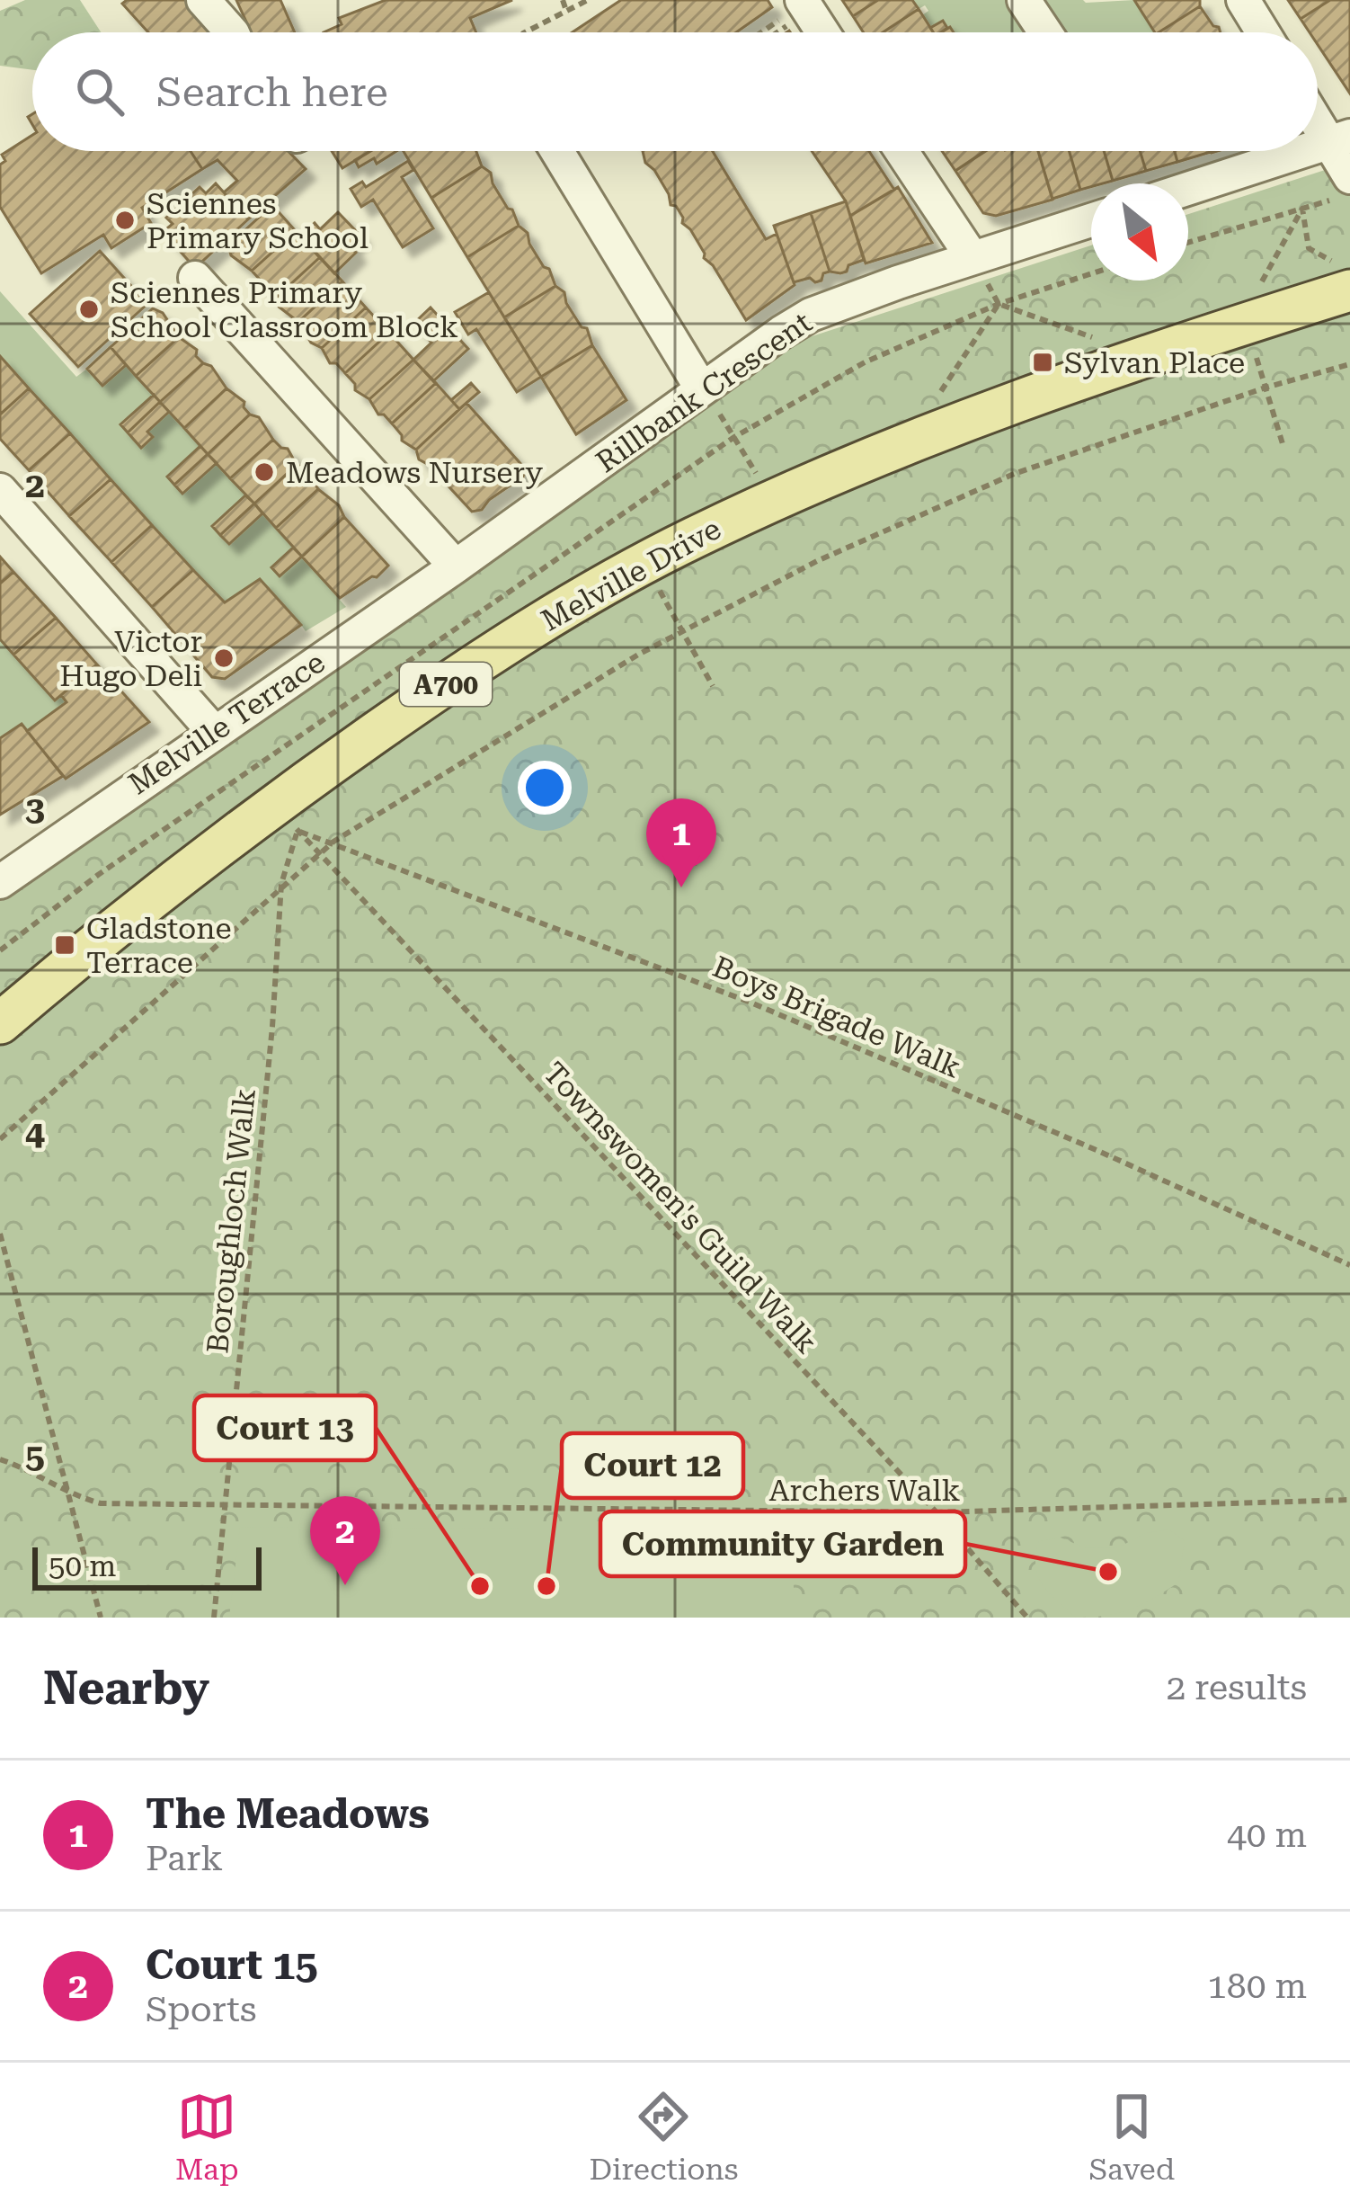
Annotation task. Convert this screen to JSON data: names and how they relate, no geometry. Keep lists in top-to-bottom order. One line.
{"streets":{"main road":["Melville Drive","A700"],"street":["Rillbank Crescent","Melville Terrace"],"path":["Boys Brigade Walk","Townswomen's Guild Walk","Boroughloch Walk","Archers Walk"]},"crossings":[["Rillbank Crescent","Melville Terrace"],["Boys Brigade Walk","Townswomen's Guild Walk"],["Boys Brigade Walk","Boroughloch Walk"],["Townswomen's Guild Walk","Boroughloch Walk"],["Townswomen's Guild Walk","Archers Walk"],["Boroughloch Walk","Archers Walk"]],"places":{"other":["Sciennes Primary School","Sciennes Primary School Classroom Block","Meadows Nursery","Victor Hugo Deli","Community Garden","Court 13","Court 12"],"transit":["Sylvan Place","Gladstone Terrace"]},"scale_bar":"50 m","north":"bottom right","page":{"search":"Search here","pins":["1","2"],"scale":"50 m","heading":["Nearby","2 results"],"list":[{"mark":"1","name":"The Meadows","note":"Park","value":"40 m"},{"mark":"2","name":"Court 15","note":"Sports","value":"180 m"}],"nav":["Map","Directions","Saved"]},"grid":{"rows":["2","3","4","5"]}}
